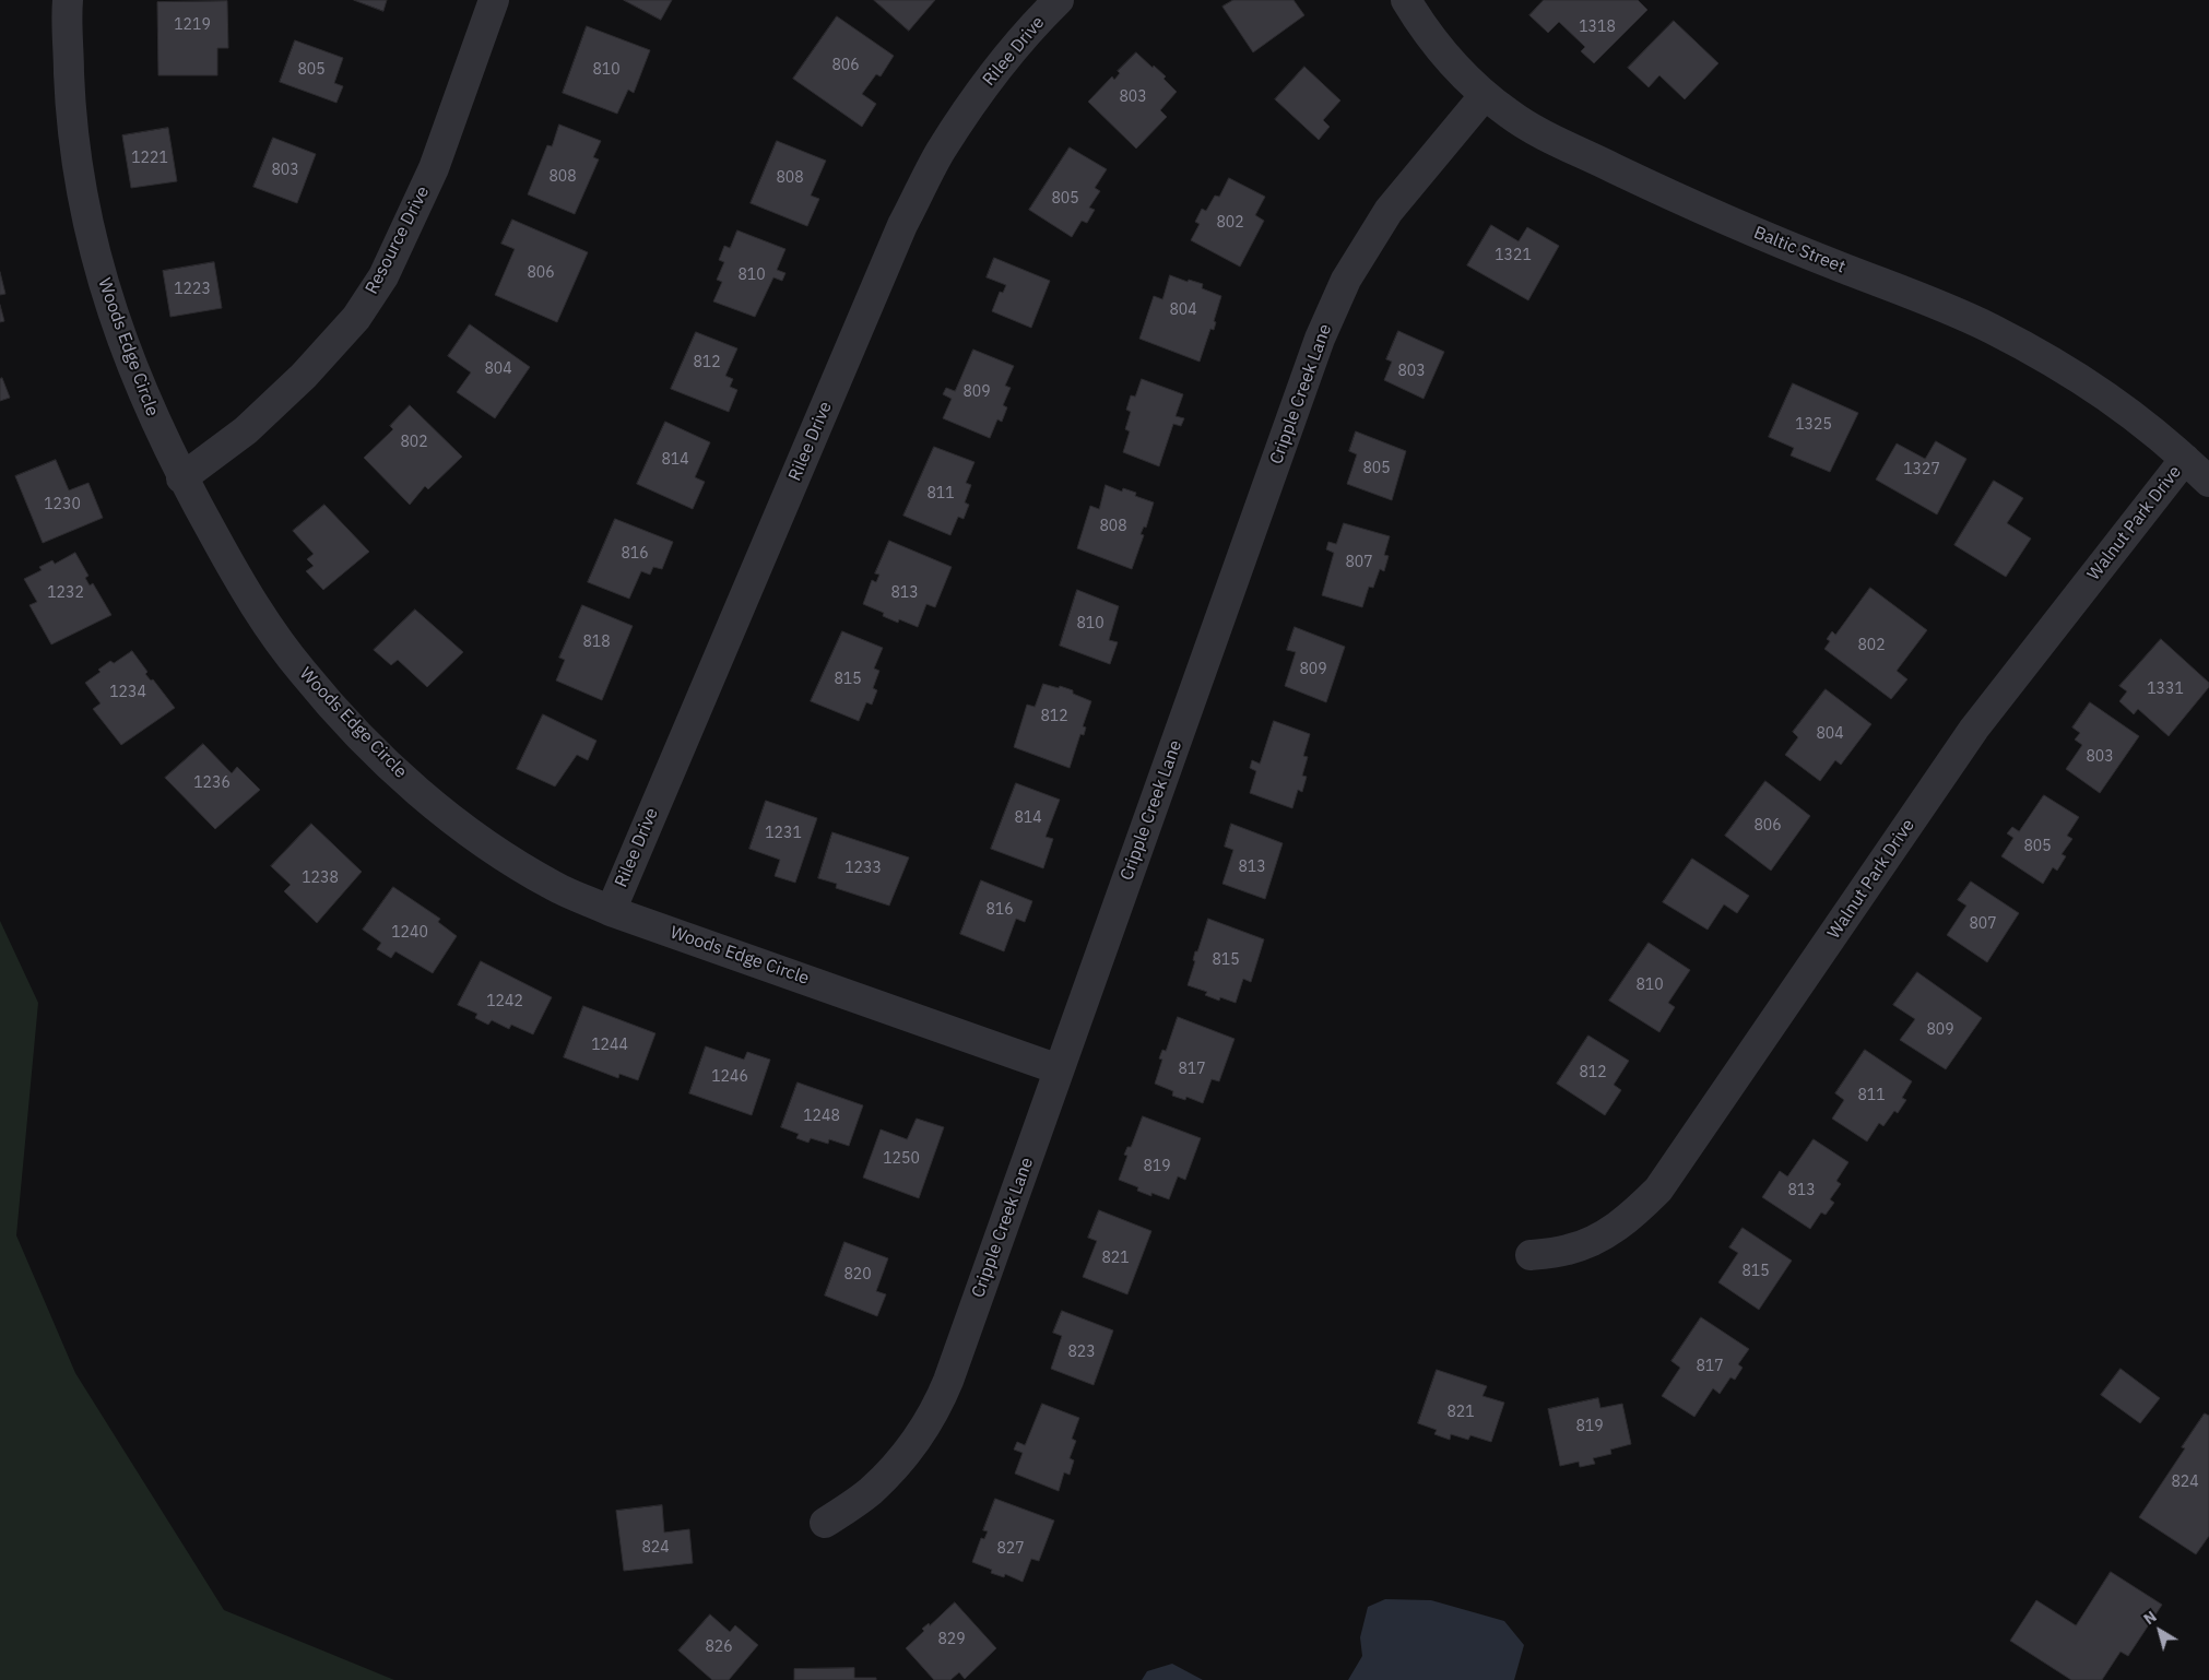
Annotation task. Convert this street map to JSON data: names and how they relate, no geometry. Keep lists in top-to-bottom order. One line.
{"streets":{"street":["Rilee Drive","Resource Drive","Baltic Street","Woods Edge Circle","Cripple Creek Lane","Walnut Park Drive"]},"crossings":[["Rilee Drive","Woods Edge Circle"],["Resource Drive","Woods Edge Circle"],["Baltic Street","Cripple Creek Lane"],["Baltic Street","Walnut Park Drive"],["Woods Edge Circle","Cripple Creek Lane"]],"house_numbers":["1219","1318","806","805","810","803","1221","803","808","808","805","802","1321","806","810","1223","804","812","804","803","809","1325","802","814","805","1327","811","1230","808","816","807","1232","813","810","818","802","809","815","1331","1234","812","804","803","1236","814","806","1231","805","813","1233","1238","816","807","1240","815","810","1242","809","1244","817","812","1246","811","1248","1250","819","813","821","815","820","823","817","821","819","824","824","827","829","826"],"north":"top left"}
